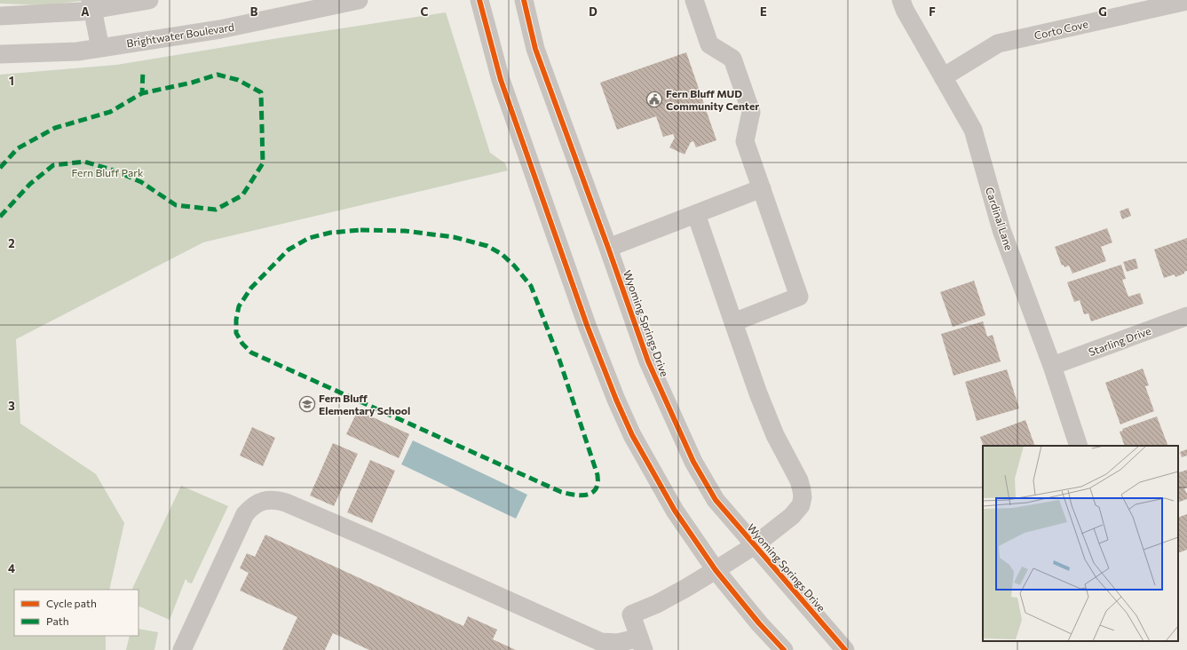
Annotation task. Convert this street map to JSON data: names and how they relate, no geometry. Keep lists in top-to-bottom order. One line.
{"streets":{"street":["Corto Cove","Brightwater Boulevard","Cardinal Lane","Wyoming Springs Drive","Starling Drive"]},"crossings":[["Corto Cove","Cardinal Lane"],["Cardinal Lane","Starling Drive"]],"parks":["Fern Bluff Park"],"places":{"public building":["Fern Bluff MUD Community Center"],"school or university":["Fern Bluff Elementary School"]},"legend":["Cycle path","Path"],"grid":{"columns":["A","B","C","D","E","F","G"],"rows":["1","2","3","4"]}}
